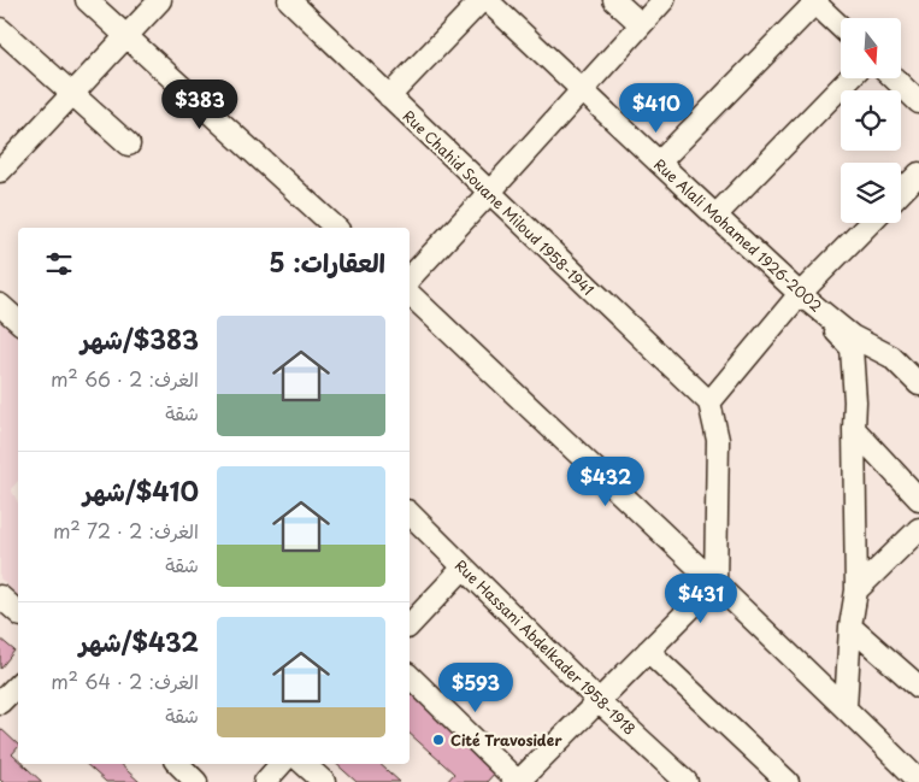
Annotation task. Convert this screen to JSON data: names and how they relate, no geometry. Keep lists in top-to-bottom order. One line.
{"streets":{"street":["Rue Chahid Souane Miloud 1958-1941","Rue Alali Mohamed 1926-2002","Rue Hassani Abdelkader 1958-1918"]},"places":["Cité Travosider"],"north":"bottom","page":{"price":["$383","$410","$432","$431","$593"],"heading":"العقارات: 5","list":[{"name":"$383/شهر","note":"الغرف: 2 · 66 m² · شقة"},{"name":"$410/شهر","note":"الغرف: 2 · 72 m² · شقة"},{"name":"$432/شهر","note":"الغرف: 2 · 64 m² · شقة"}]}}
